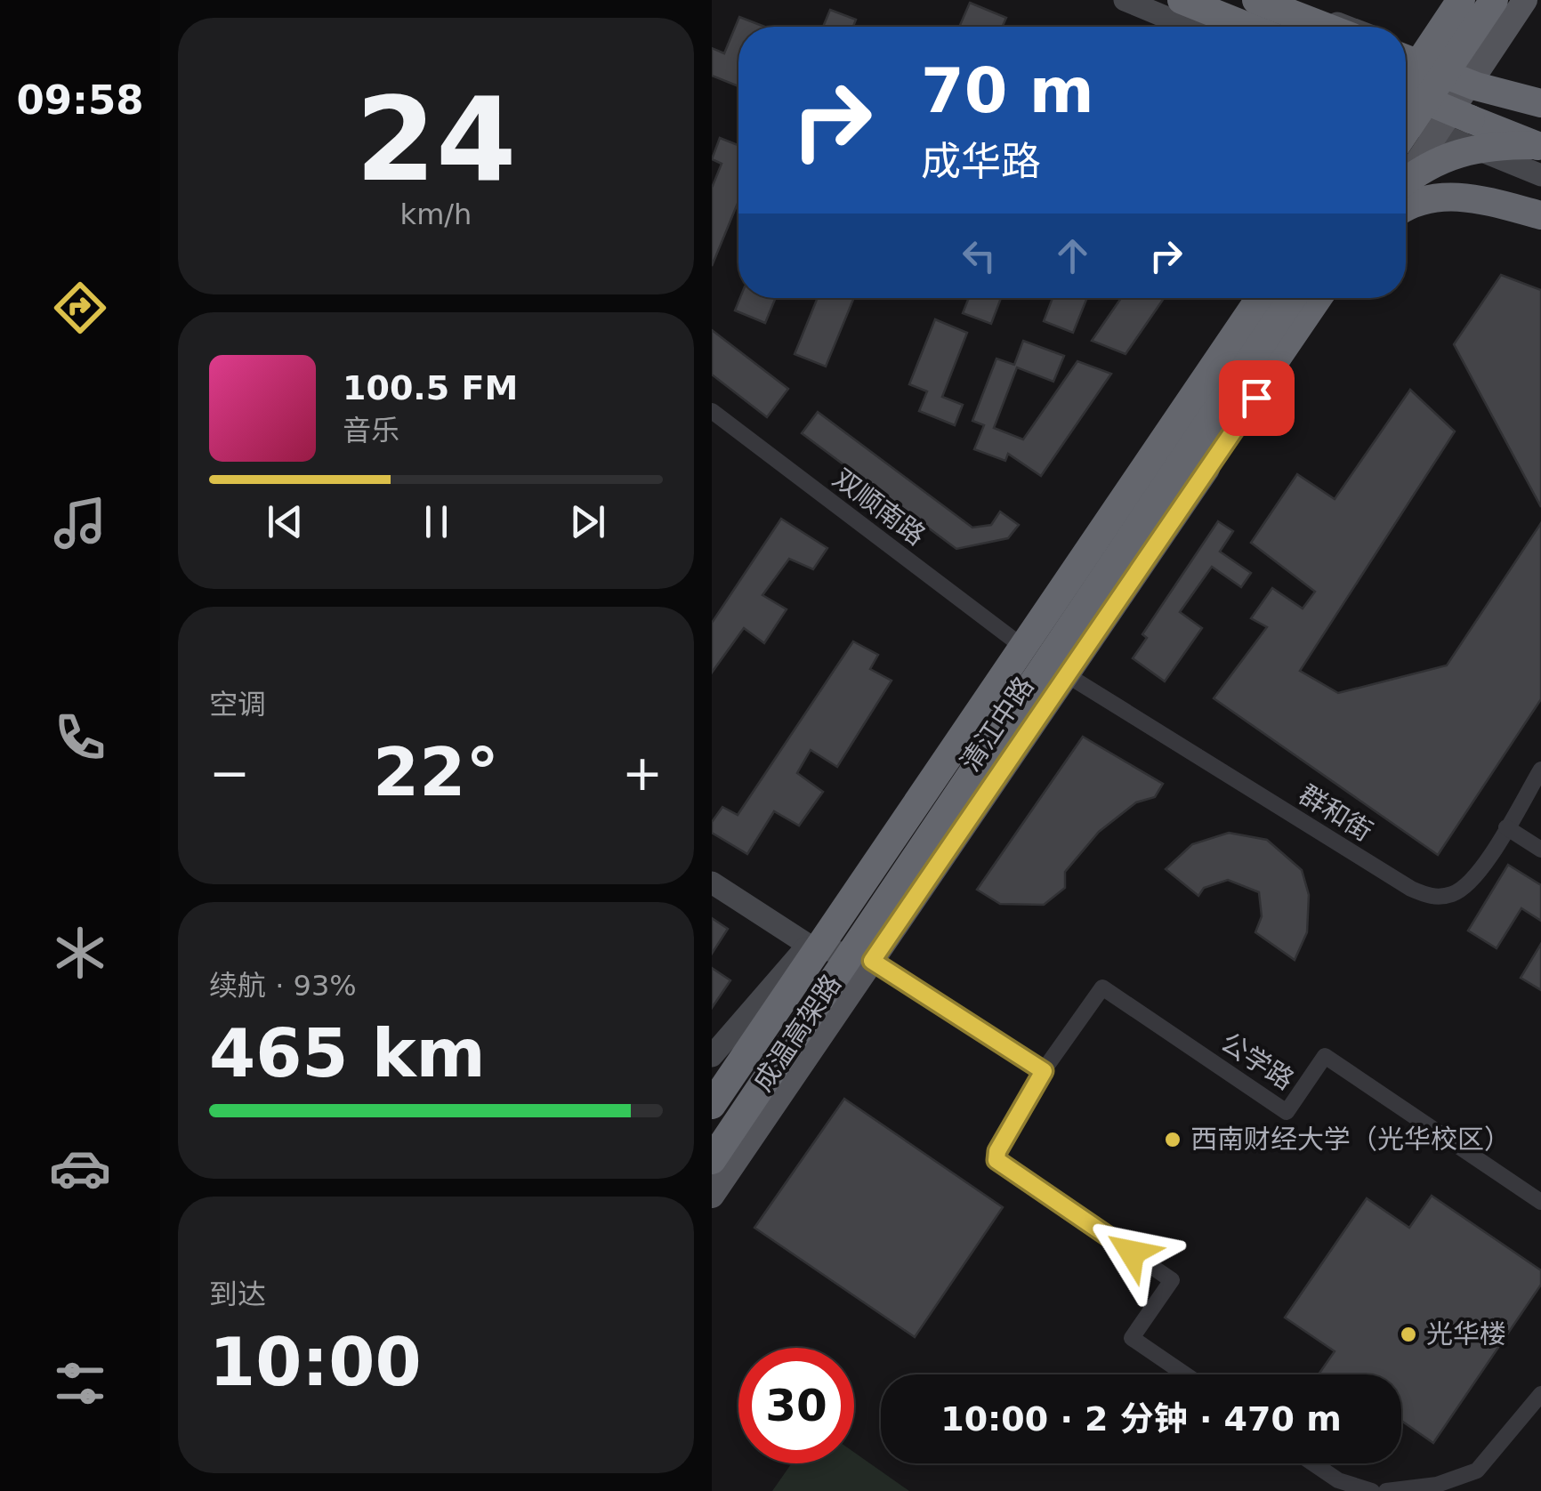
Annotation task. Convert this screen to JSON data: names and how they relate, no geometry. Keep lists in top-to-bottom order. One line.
{"streets":{"highway":["成温高架路"],"main road":["清江中路"],"street":["双顺南路","群和街","公学路"]},"crossings":[["双顺南路","清江中路"],["清江中路","群和街"]],"places":["西南财经大学（光华校区）","光华楼"],"page":{"tabs":"09:58","tile":[["24","km/h"],"空调",["续航 · 93%","465 km"],["到达","10:00"]],"turn":["70 m","成华路"],"song":["100.5 FM","音乐"],"heat":["−","22°","+"],"limit":"30","trip":"10:00 · 2 分钟 · 470 m"}}
